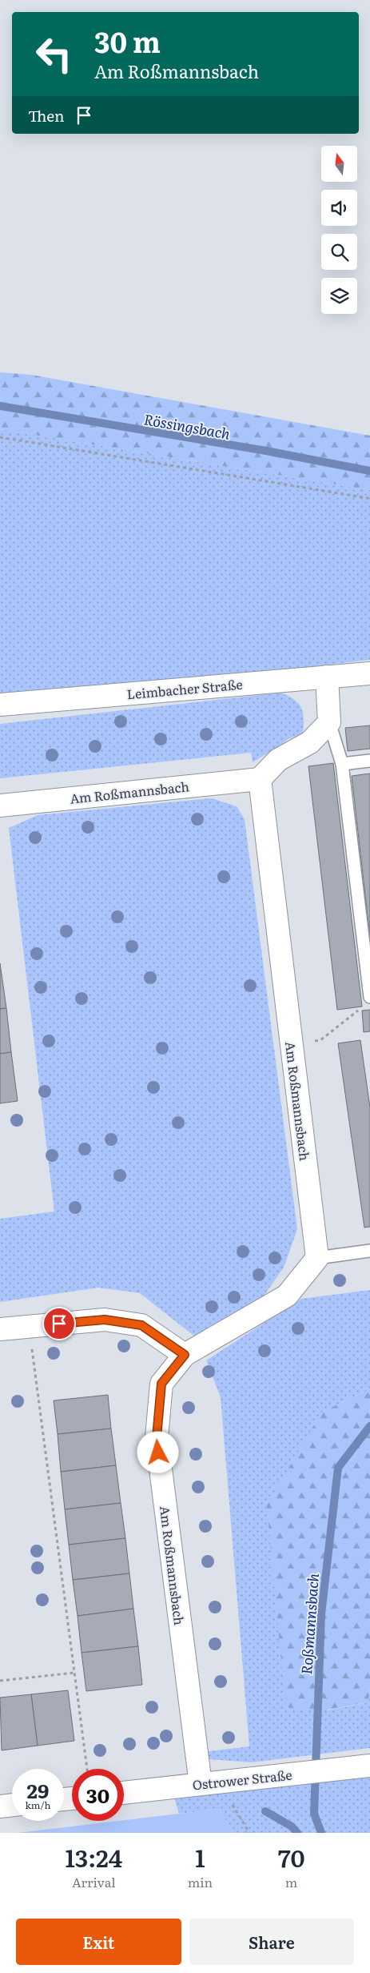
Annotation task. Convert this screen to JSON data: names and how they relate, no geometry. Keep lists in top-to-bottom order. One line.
{"streets":{"street":["Leimbacher Straße","Am Roßmannsbach","Ostrower Straße"]},"crossings":[["Am Roßmannsbach","Ostrower Straße"]],"water":["Rössingsbach","Roßmannsbach"],"north":"top","page":{"turn":["30 m","Am Roßmannsbach"],"then":"Then","speed":"29 km/h","limit":"30","eta":["13:24","Arrival","1","min","70","m"],"buttons":["Exit","Share"]}}
